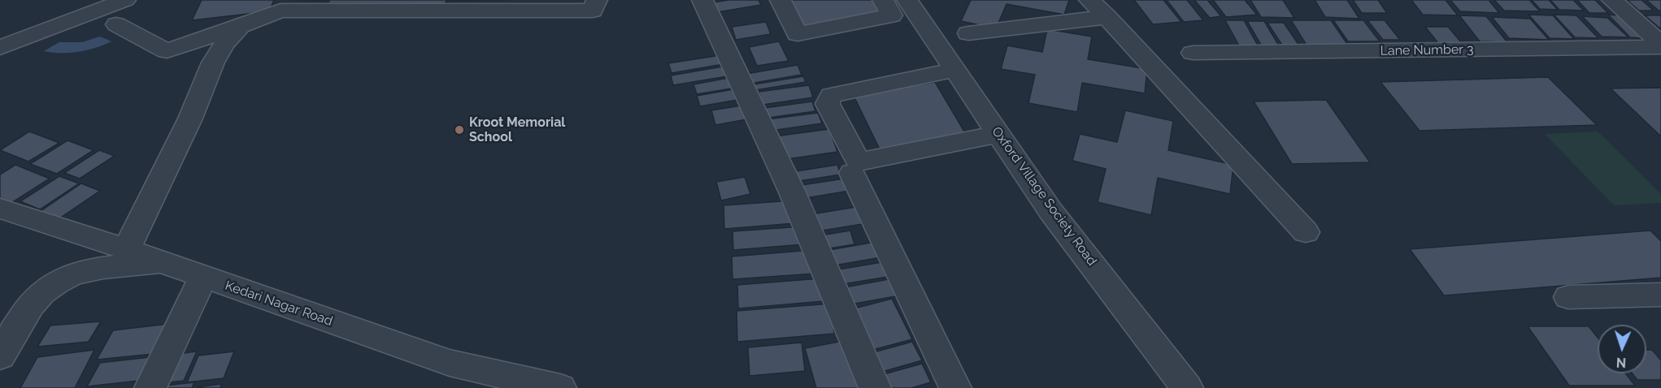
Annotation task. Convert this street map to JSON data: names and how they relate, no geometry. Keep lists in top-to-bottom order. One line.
{"streets":{"street":["Lane Number 3","Oxford Village Society Road","Kedari Nagar Road"]},"places":["Kroot Memorial School"],"north":"bottom"}
